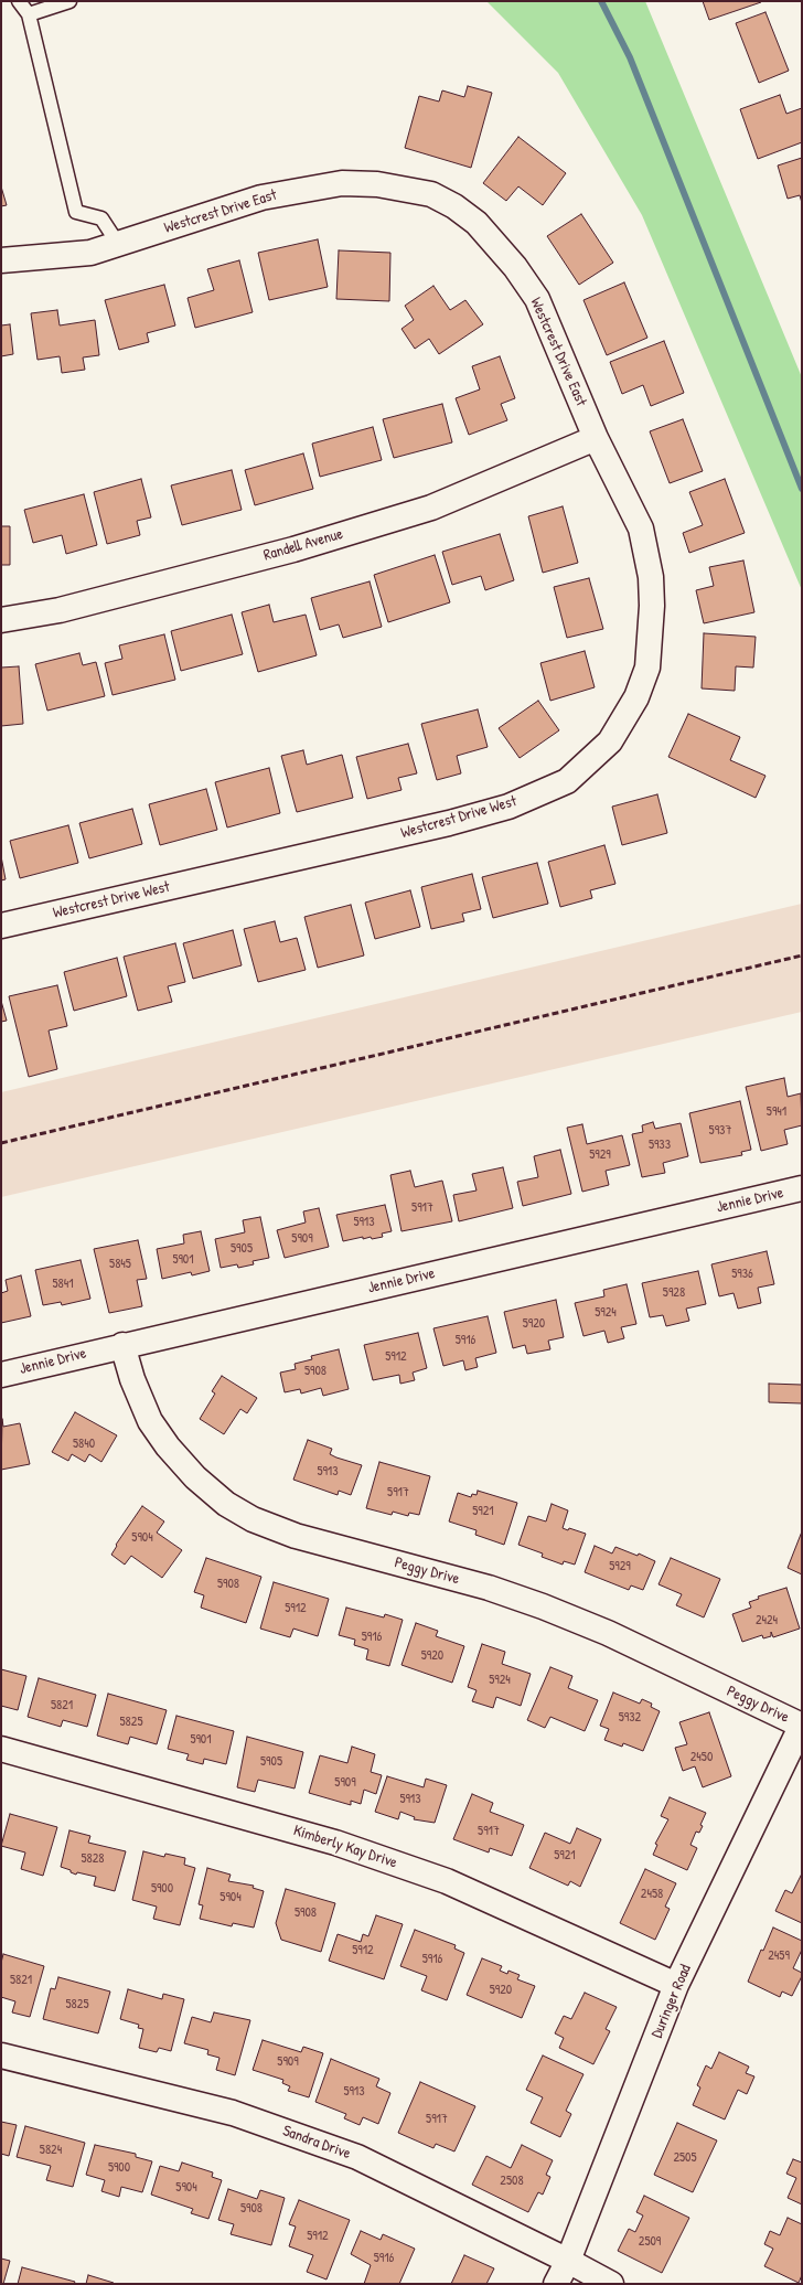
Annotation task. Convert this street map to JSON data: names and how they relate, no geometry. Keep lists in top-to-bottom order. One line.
{"streets":{"street":["Westcrest Drive East","Randell Avenue","Westcrest Drive West","Jennie Drive","Peggy Drive","Kimberly Kay Drive","Duringer Road","Sandra Drive"]},"crossings":[["Westcrest Drive East","Randell Avenue"],["Westcrest Drive East","Westcrest Drive West"],["Randell Avenue","Westcrest Drive West"],["Jennie Drive","Peggy Drive"],["Peggy Drive","Duringer Road"],["Kimberly Kay Drive","Duringer Road"],["Duringer Road","Sandra Drive"]],"house_numbers":["5941","5937","5933","5929","5917","5913","5909","5905","5901","5845","5936","5841","5928","5924","5920","5916","5912","5908","5840","5913","5917","5921","5904","5929","5908","5912","2424","5916","5920","5924","5821","5932","5825","5901","2450","5905","5909","5913","5917","5921","5828","5900","2458","5904","5908","5912","2459","5916","5821","5920","5825","5909","5913","5917","5824","2505","5900","2508","5904","5908","5912","2509","5916"]}
